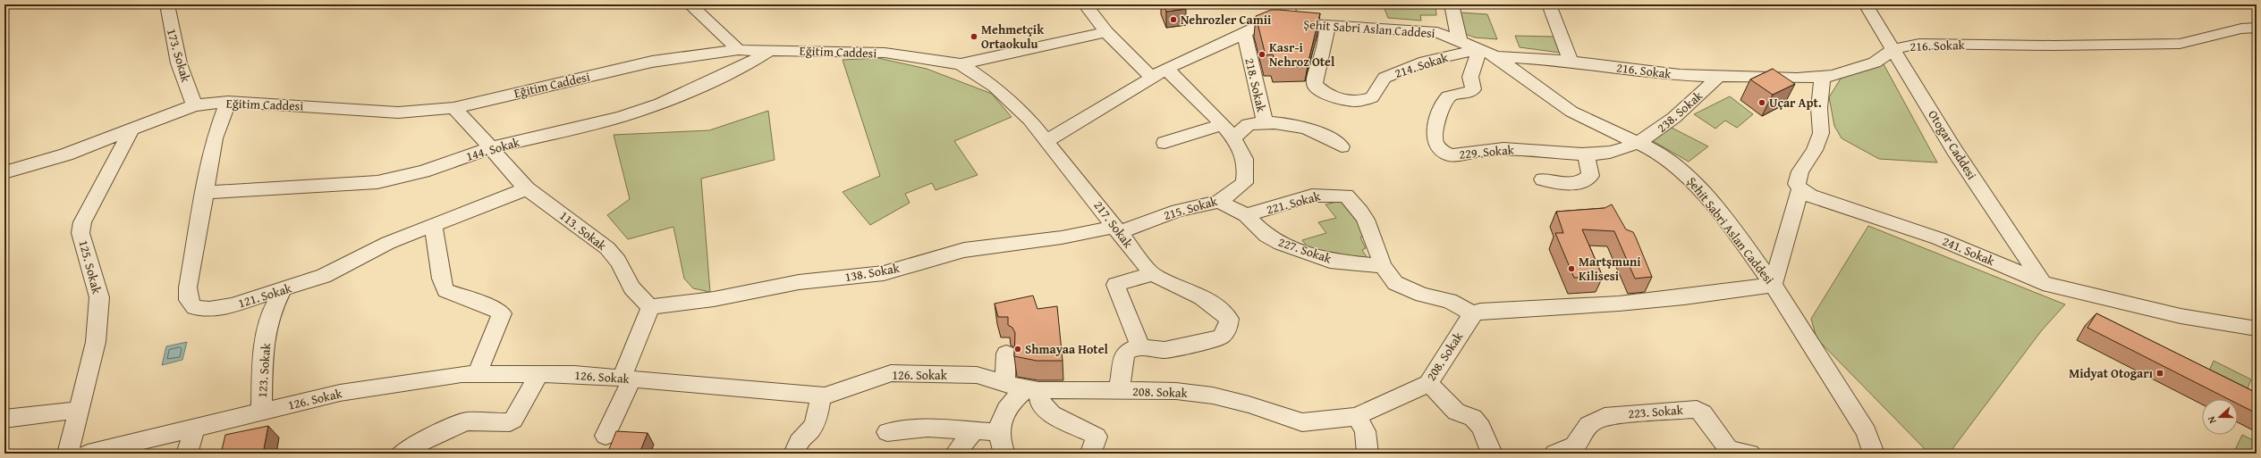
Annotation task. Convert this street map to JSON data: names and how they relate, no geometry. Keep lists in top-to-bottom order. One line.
{"streets":{"street":["Şehit Sabri Aslan Caddesi","216. Sokak","Eğitim Caddesi","173. Sokak","214. Sokak","218. Sokak","238. Sokak","Otogar Caddesi","144. Sokak","229. Sokak","221. Sokak","215. Sokak","217. Sokak","113. Sokak","227. Sokak","241. Sokak","125. Sokak","138. Sokak","121. Sokak","208. Sokak","123. Sokak","126. Sokak","223. Sokak"]},"crossings":[["Şehit Sabri Aslan Caddesi","216. Sokak"],["Şehit Sabri Aslan Caddesi","214. Sokak"],["Şehit Sabri Aslan Caddesi","218. Sokak"],["Şehit Sabri Aslan Caddesi","238. Sokak"],["Şehit Sabri Aslan Caddesi","229. Sokak"],["Şehit Sabri Aslan Caddesi","215. Sokak"],["Şehit Sabri Aslan Caddesi","217. Sokak"],["216. Sokak","238. Sokak"],["216. Sokak","Otogar Caddesi"],["Eğitim Caddesi","173. Sokak"],["Eğitim Caddesi","144. Sokak"],["Eğitim Caddesi","215. Sokak"],["Eğitim Caddesi","217. Sokak"],["Eğitim Caddesi","113. Sokak"],["Eğitim Caddesi","125. Sokak"],["Eğitim Caddesi","121. Sokak"],["214. Sokak","229. Sokak"],["218. Sokak","215. Sokak"],["238. Sokak","229. Sokak"],["Otogar Caddesi","241. Sokak"],["144. Sokak","113. Sokak"],["144. Sokak","121. Sokak"],["221. Sokak","227. Sokak"],["215. Sokak","217. Sokak"],["215. Sokak","227. Sokak"],["215. Sokak","138. Sokak"],["217. Sokak","138. Sokak"],["113. Sokak","138. Sokak"],["113. Sokak","121. Sokak"],["121. Sokak","123. Sokak"],["208. Sokak","126. Sokak"],["123. Sokak","126. Sokak"]],"places":{"other":["Nehrozler Camii","Mehmetçik Ortaokulu","Kasr-i Nehroz Otel","Uçar Apt.","Martşmuni Kilisesi","Shmayaa Hotel"],"transit":["Midyat Otogarı"]},"north":"left"}
